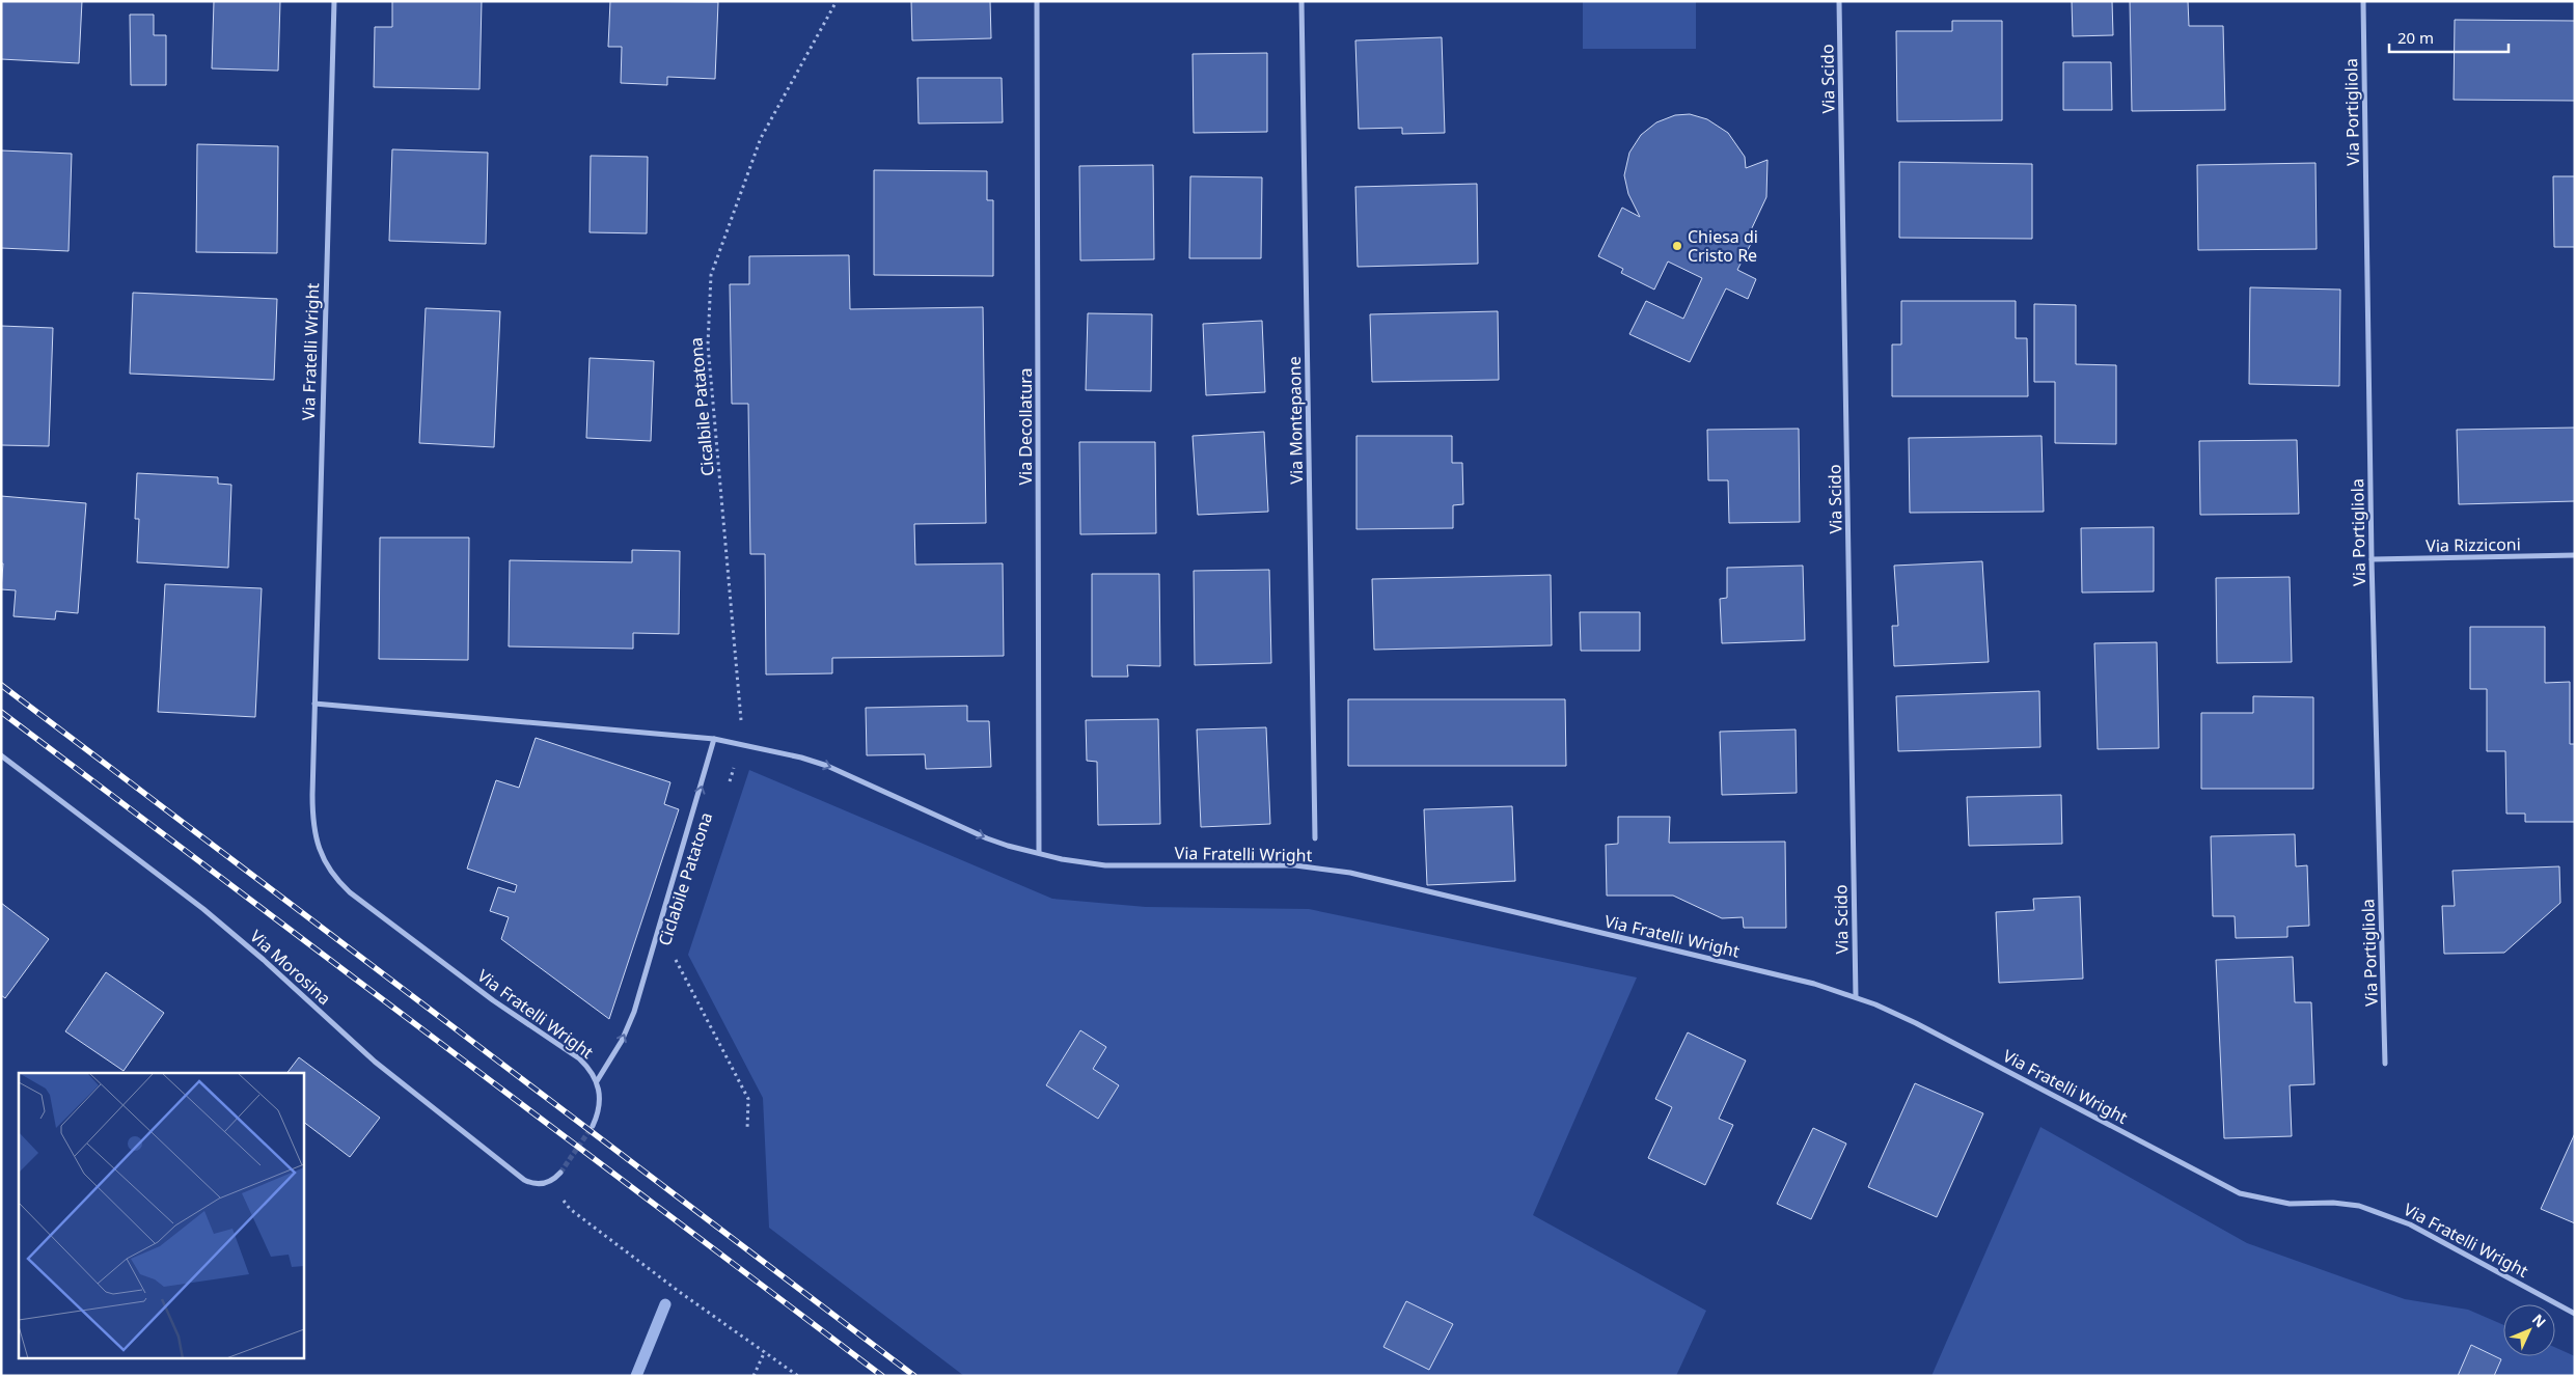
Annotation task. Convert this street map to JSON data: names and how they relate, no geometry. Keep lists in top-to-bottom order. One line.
{"streets":{"street":["Via Scido","Via Portigliola","Via Fratelli Wright","Via Montepaone","Via Decollatura","Via Rizziconi","Via Morosina"],"path":["Cicalbile Patatona","Ciclabile Patatona"]},"crossings":[["Via Scido","Via Fratelli Wright"],["Via Portigliola","Via Rizziconi"],["Via Fratelli Wright","Cicalbile Patatona"],["Via Fratelli Wright","Via Decollatura"]],"places":["Chiesa di Cristo Re"],"scale_bar":"20 m","north":"top right"}
